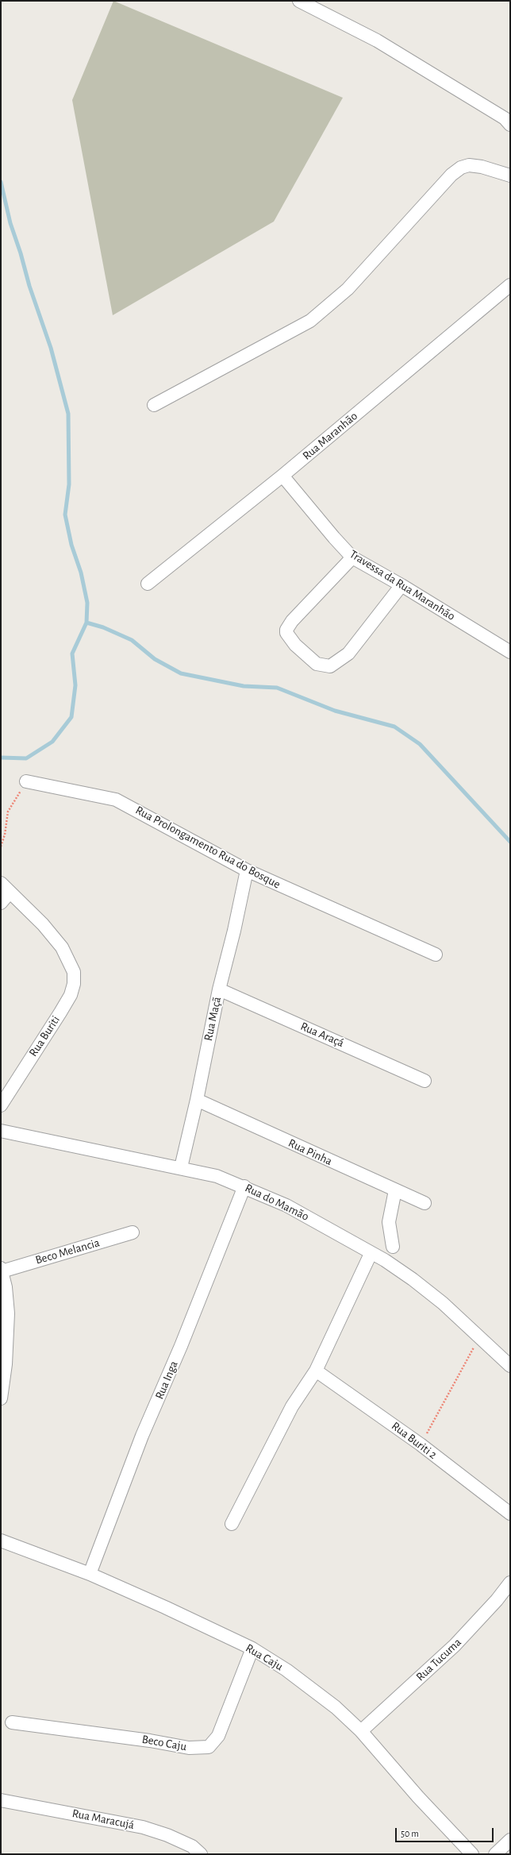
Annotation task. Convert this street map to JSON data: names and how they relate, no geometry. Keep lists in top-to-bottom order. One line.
{"streets":{"street":["Rua Maranhão","Travessa da Rua Maranhão","Rua Prolongamento Rua do Bosque","Rua Maçã","Rua Araçá","Rua Buriti","Rua Pinha","Rua do Mamão","Beco Melancia","Rua Inga","Rua Buriti 2","Rua Caju","Rua Tucuma","Beco Caju","Rua Maracujá"]},"crossings":[["Rua Maranhão","Travessa da Rua Maranhão"],["Rua Prolongamento Rua do Bosque","Rua Maçã"],["Rua Maçã","Rua Araçá"],["Rua Maçã","Rua Pinha"],["Rua Maçã","Rua do Mamão"],["Rua do Mamão","Rua Inga"],["Rua Inga","Rua Caju"],["Rua Caju","Rua Tucuma"],["Rua Caju","Beco Caju"]],"scale_bar":"50 m"}
